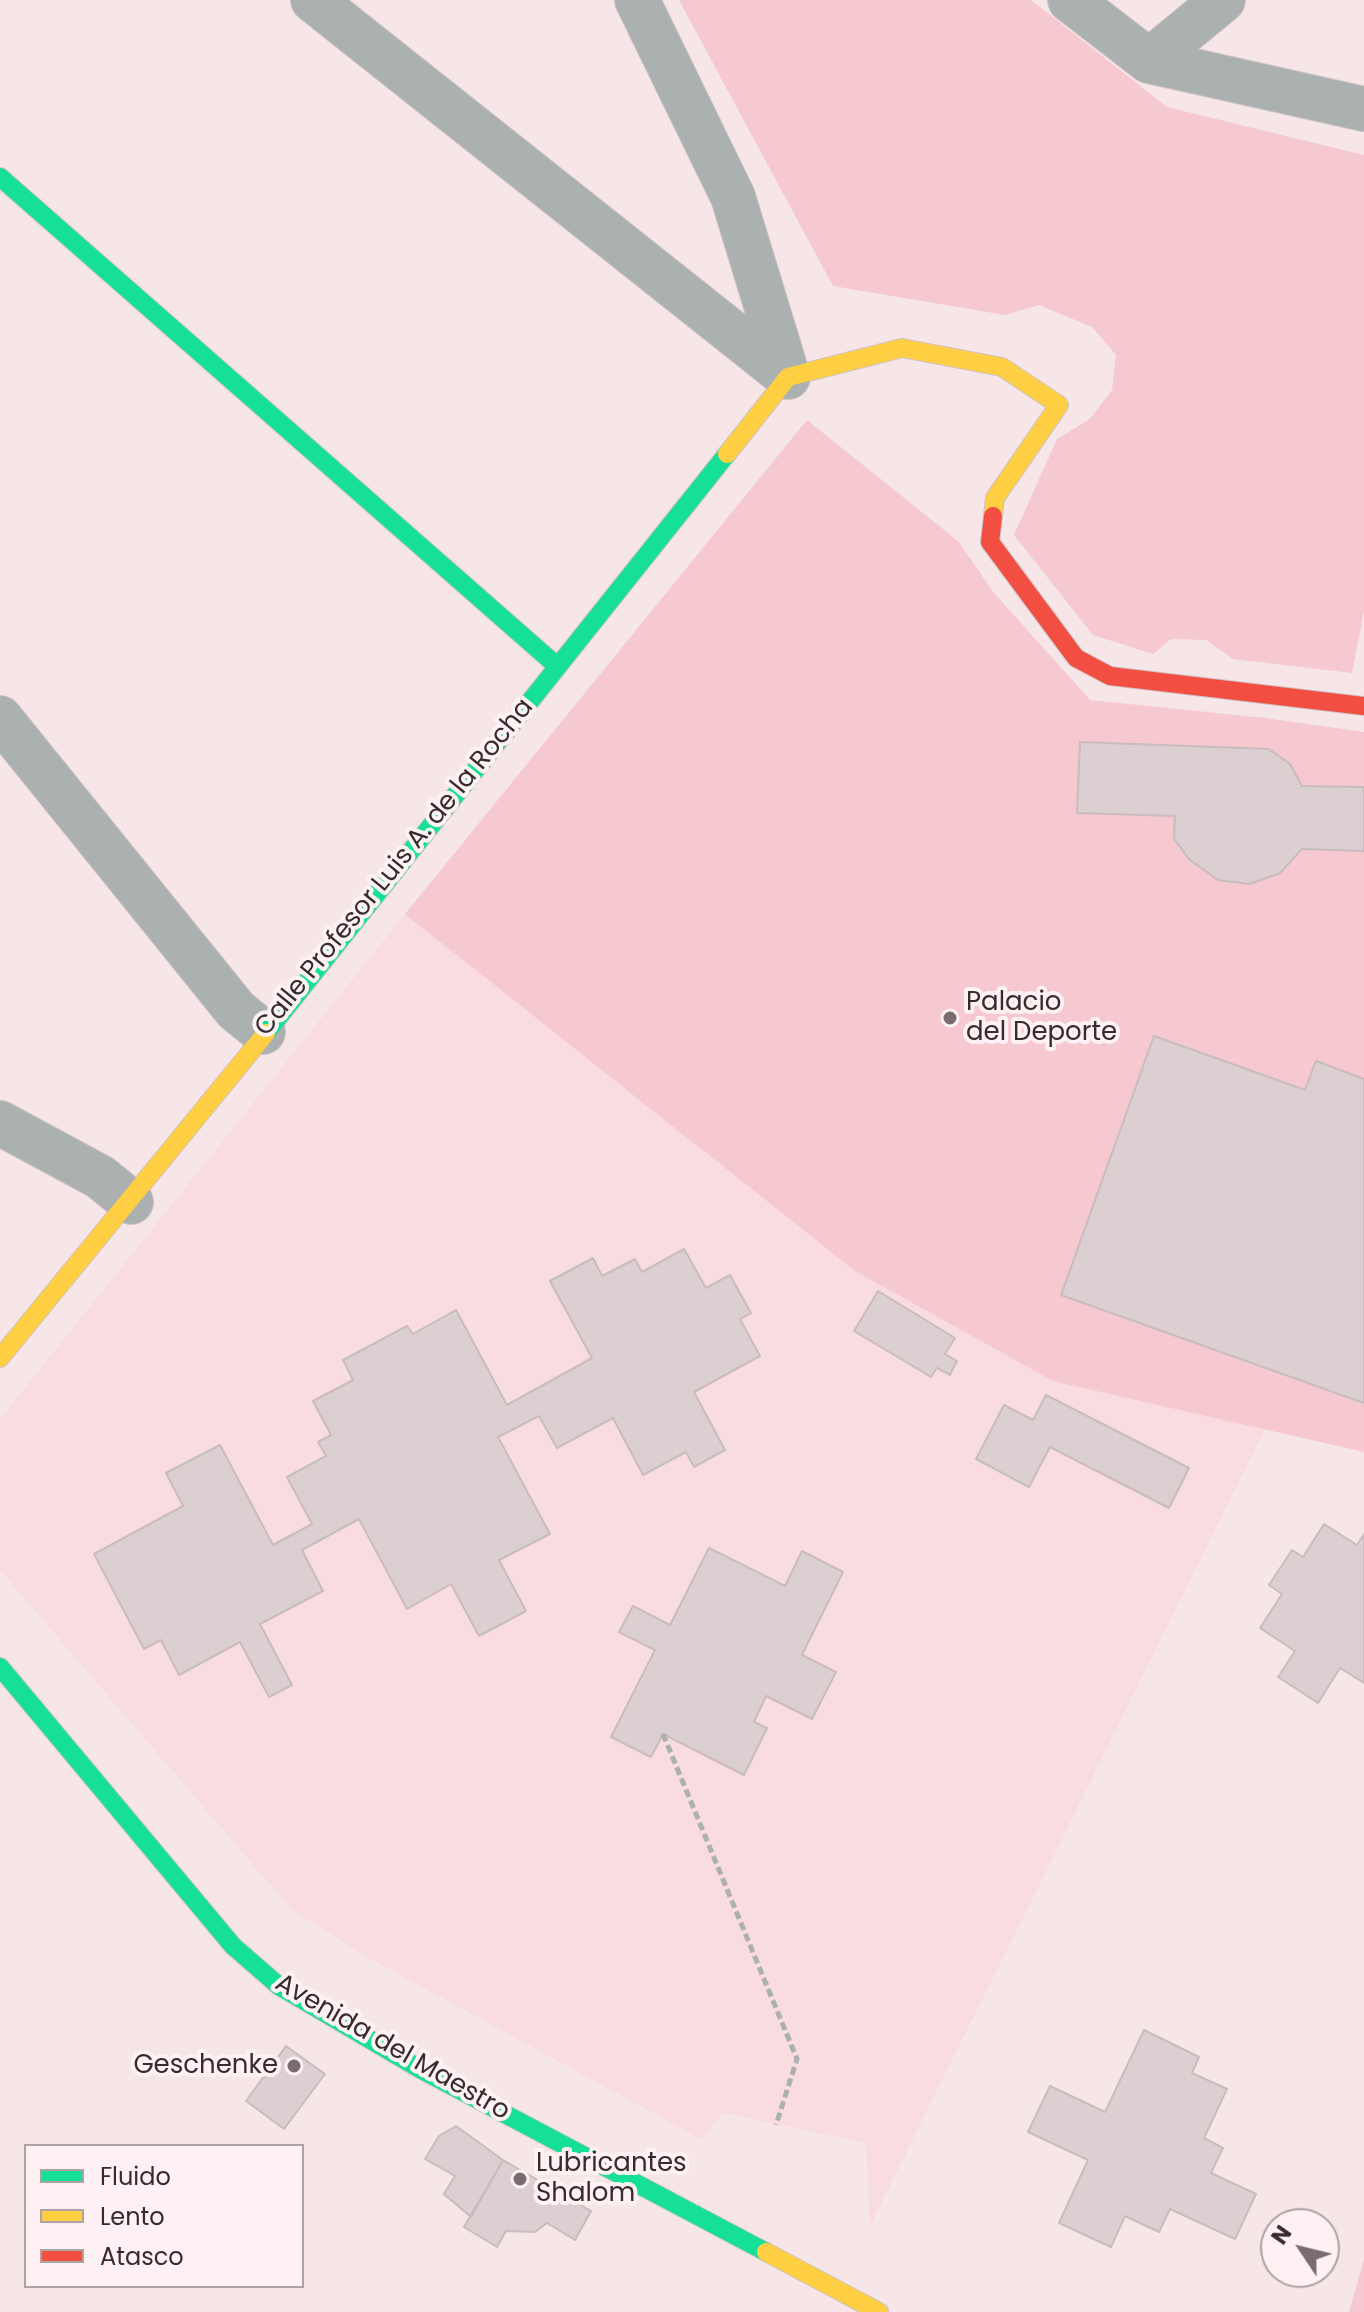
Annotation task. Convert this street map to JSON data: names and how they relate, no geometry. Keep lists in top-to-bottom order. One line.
{"streets":{"street":["Calle Profesor Luis A. de la Rocha","Avenida del Maestro"]},"places":["Palacio del Deporte","Geschenke","Lubricantes Shalom"],"legend":["Fluido","Lento","Atasco"],"north":"top left"}
